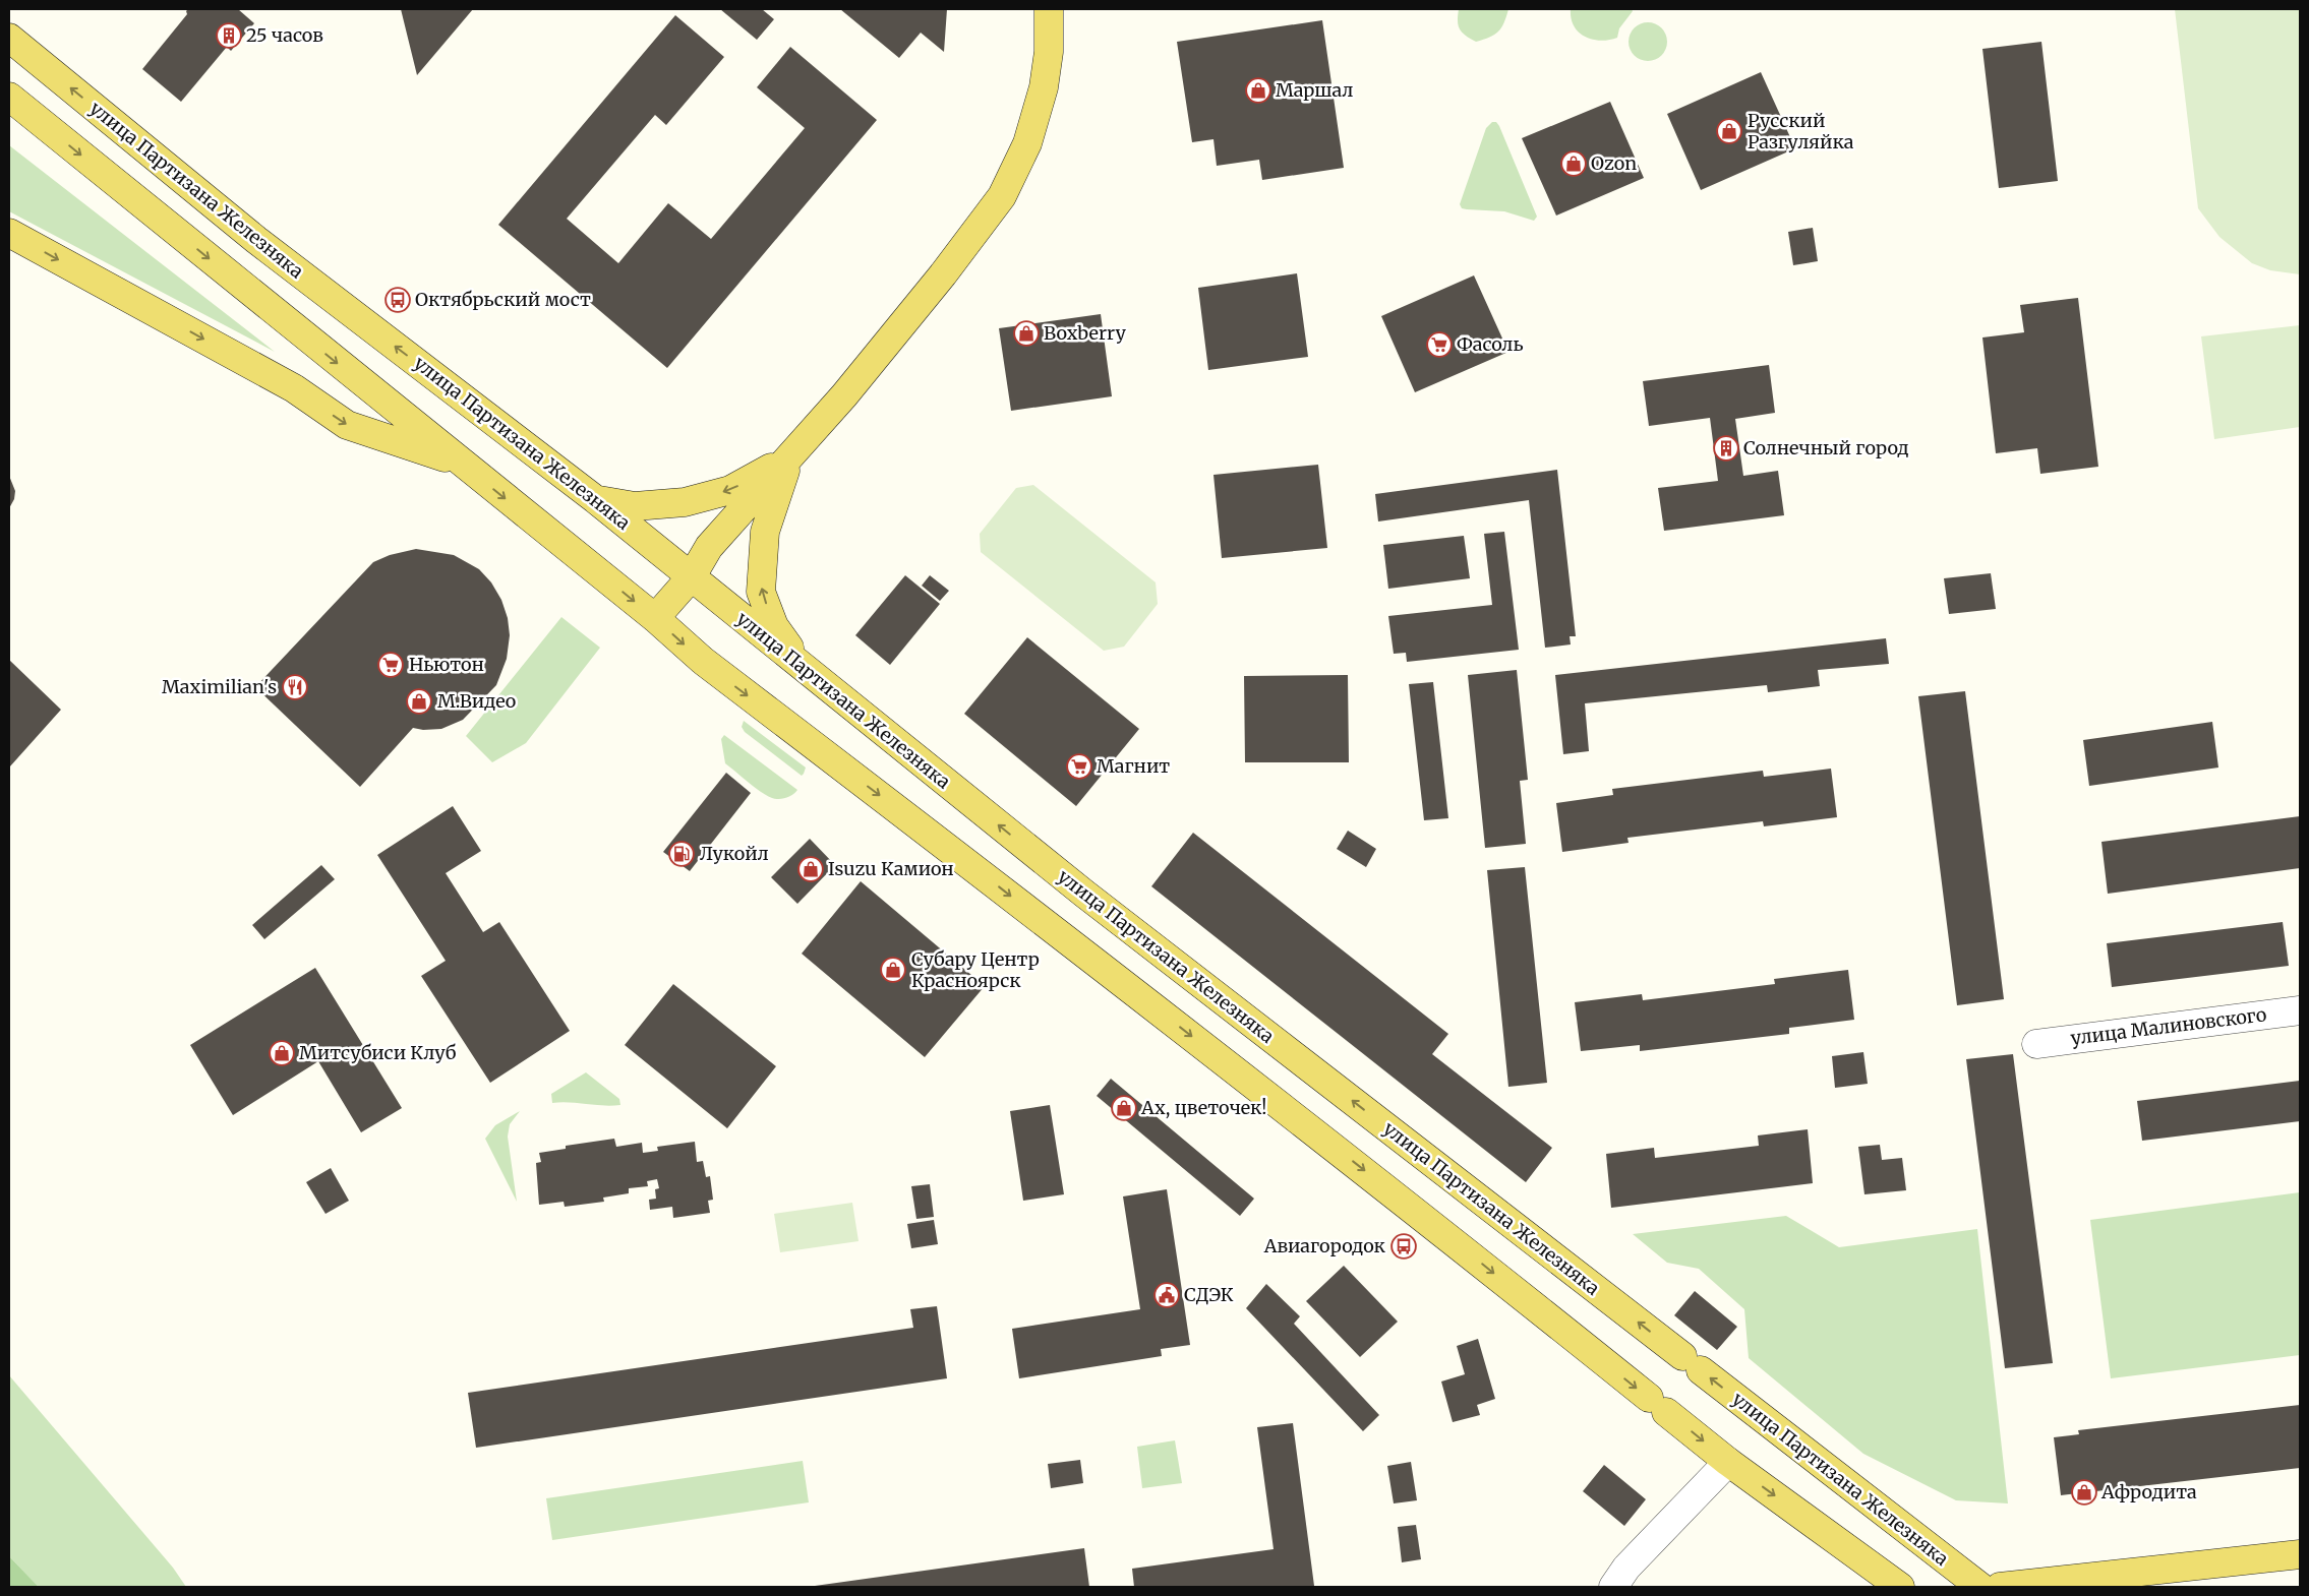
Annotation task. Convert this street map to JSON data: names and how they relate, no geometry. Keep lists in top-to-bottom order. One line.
{"streets":{"main road":["улица Партизана Железняка"],"street":["улица Малиновского"]},"places":{"building":["25 часов","Солнечный город"],"shop":["Маршал","Русский Разгуляйка","Ozon","Boxberry","М.Видео","Isuzu Камион","Субару Центр Красноярск","Митсубиси Клуб","Ах, цветочек!","Афродита"],"bus stop":["Октябрьский мост","Авиагородок"],"supermarket":["Фасоль","Ньютон","Магнит"],"restaurant":["Maximilian's"],"fuel station":["Лукойл"],"public building":["СДЭК"]}}
